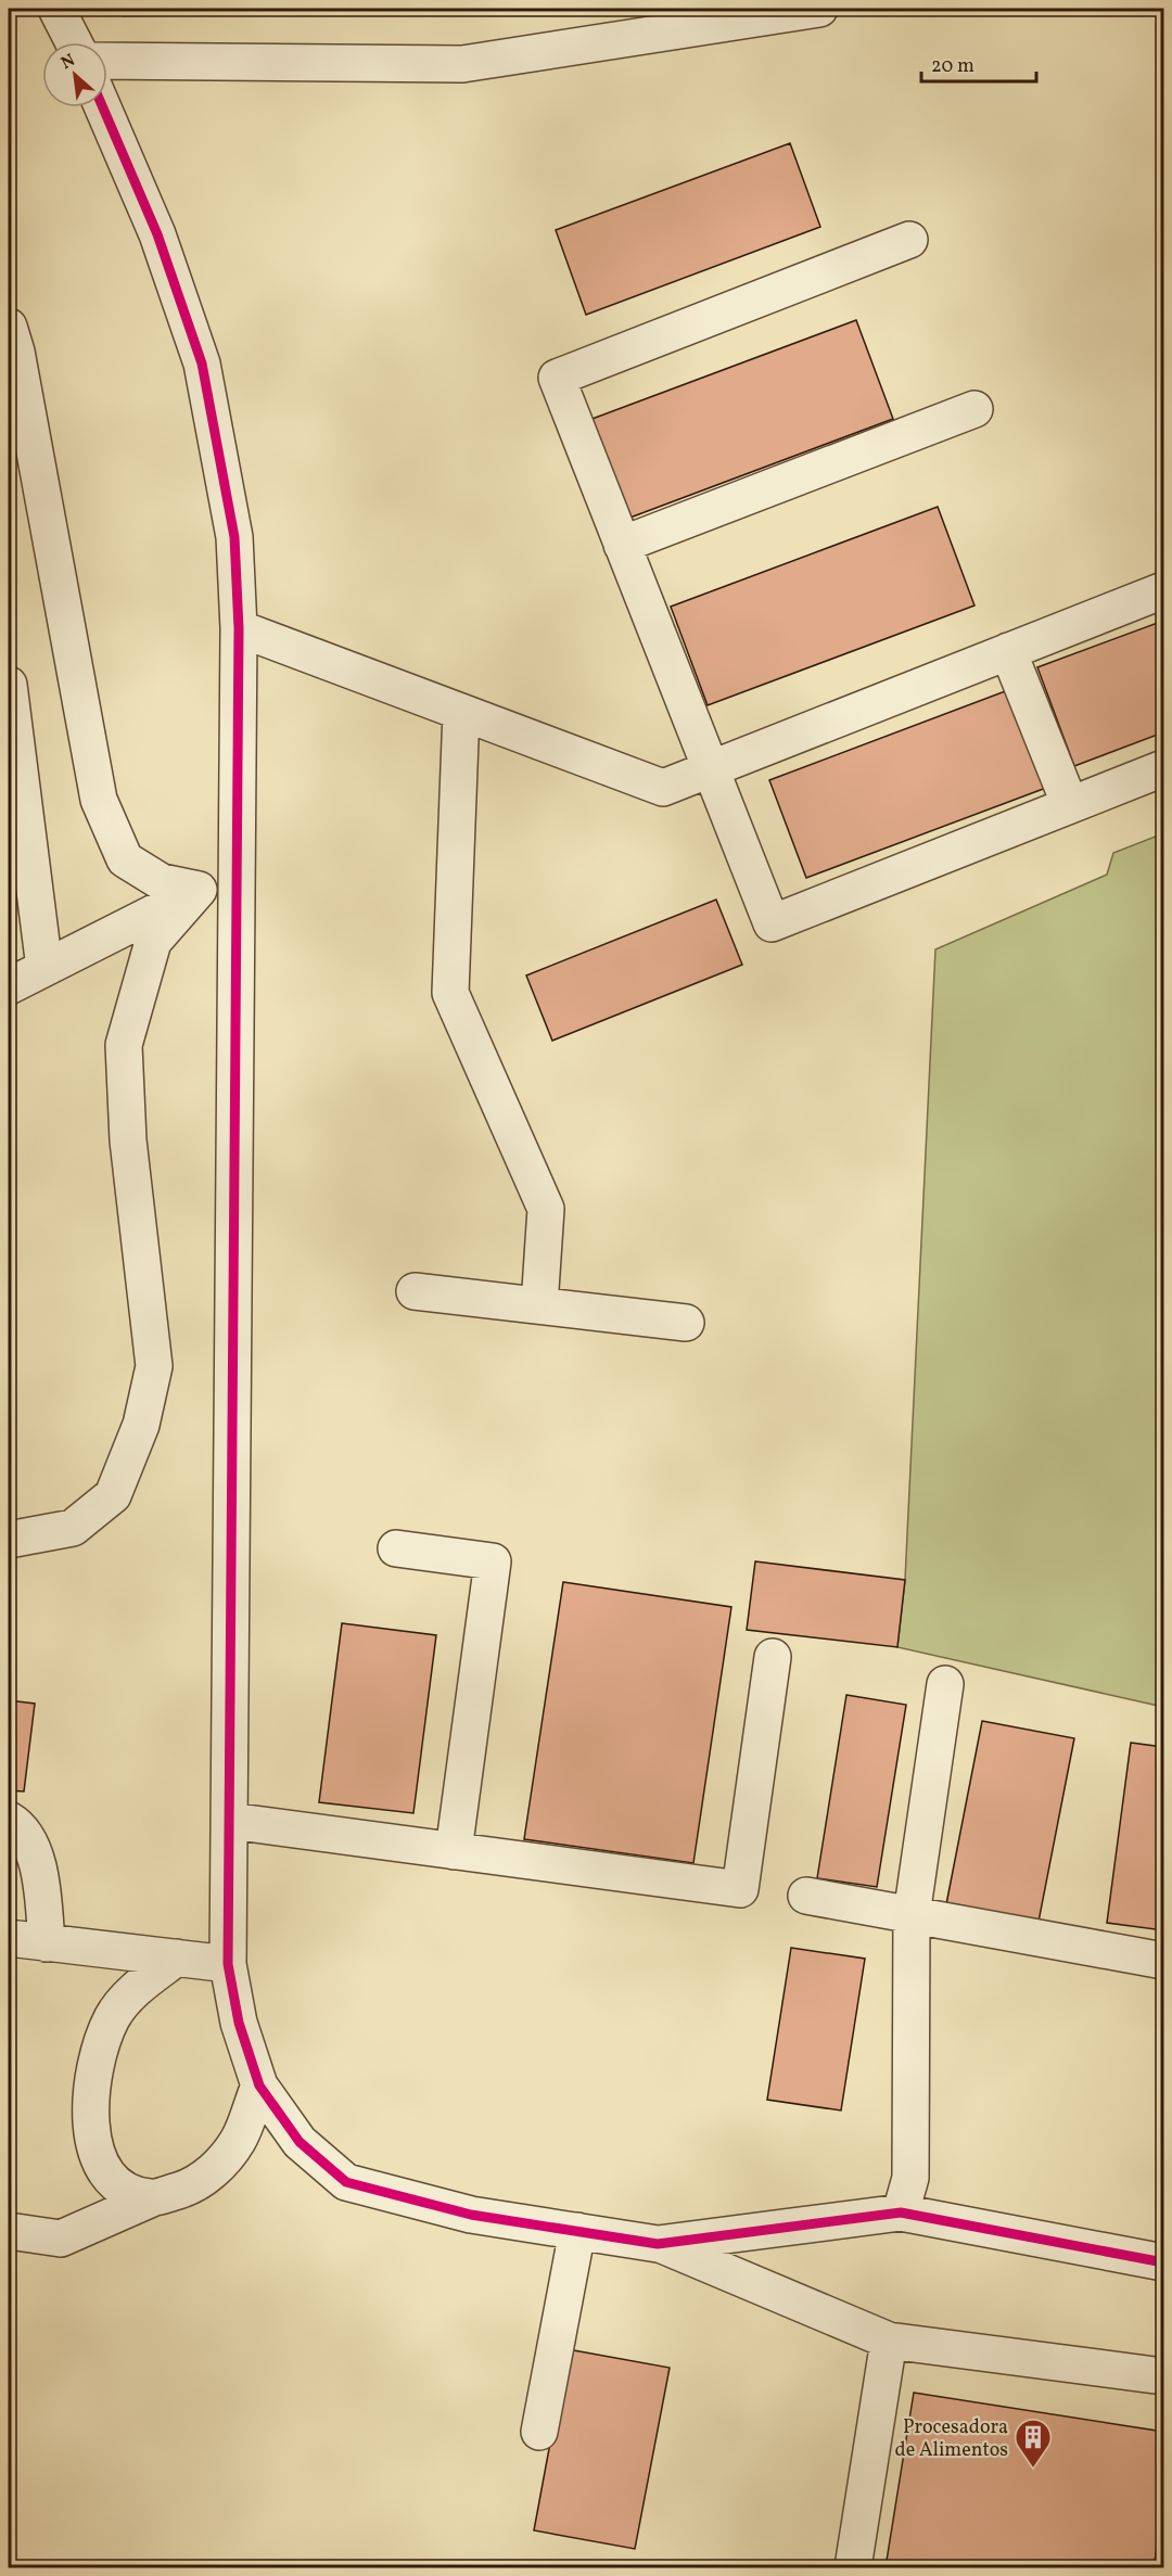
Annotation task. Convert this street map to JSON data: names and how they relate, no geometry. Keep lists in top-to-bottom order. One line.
{"places":{"building":["Procesadora de Alimentos"]},"scale_bar":"20 m","north":"top left"}
